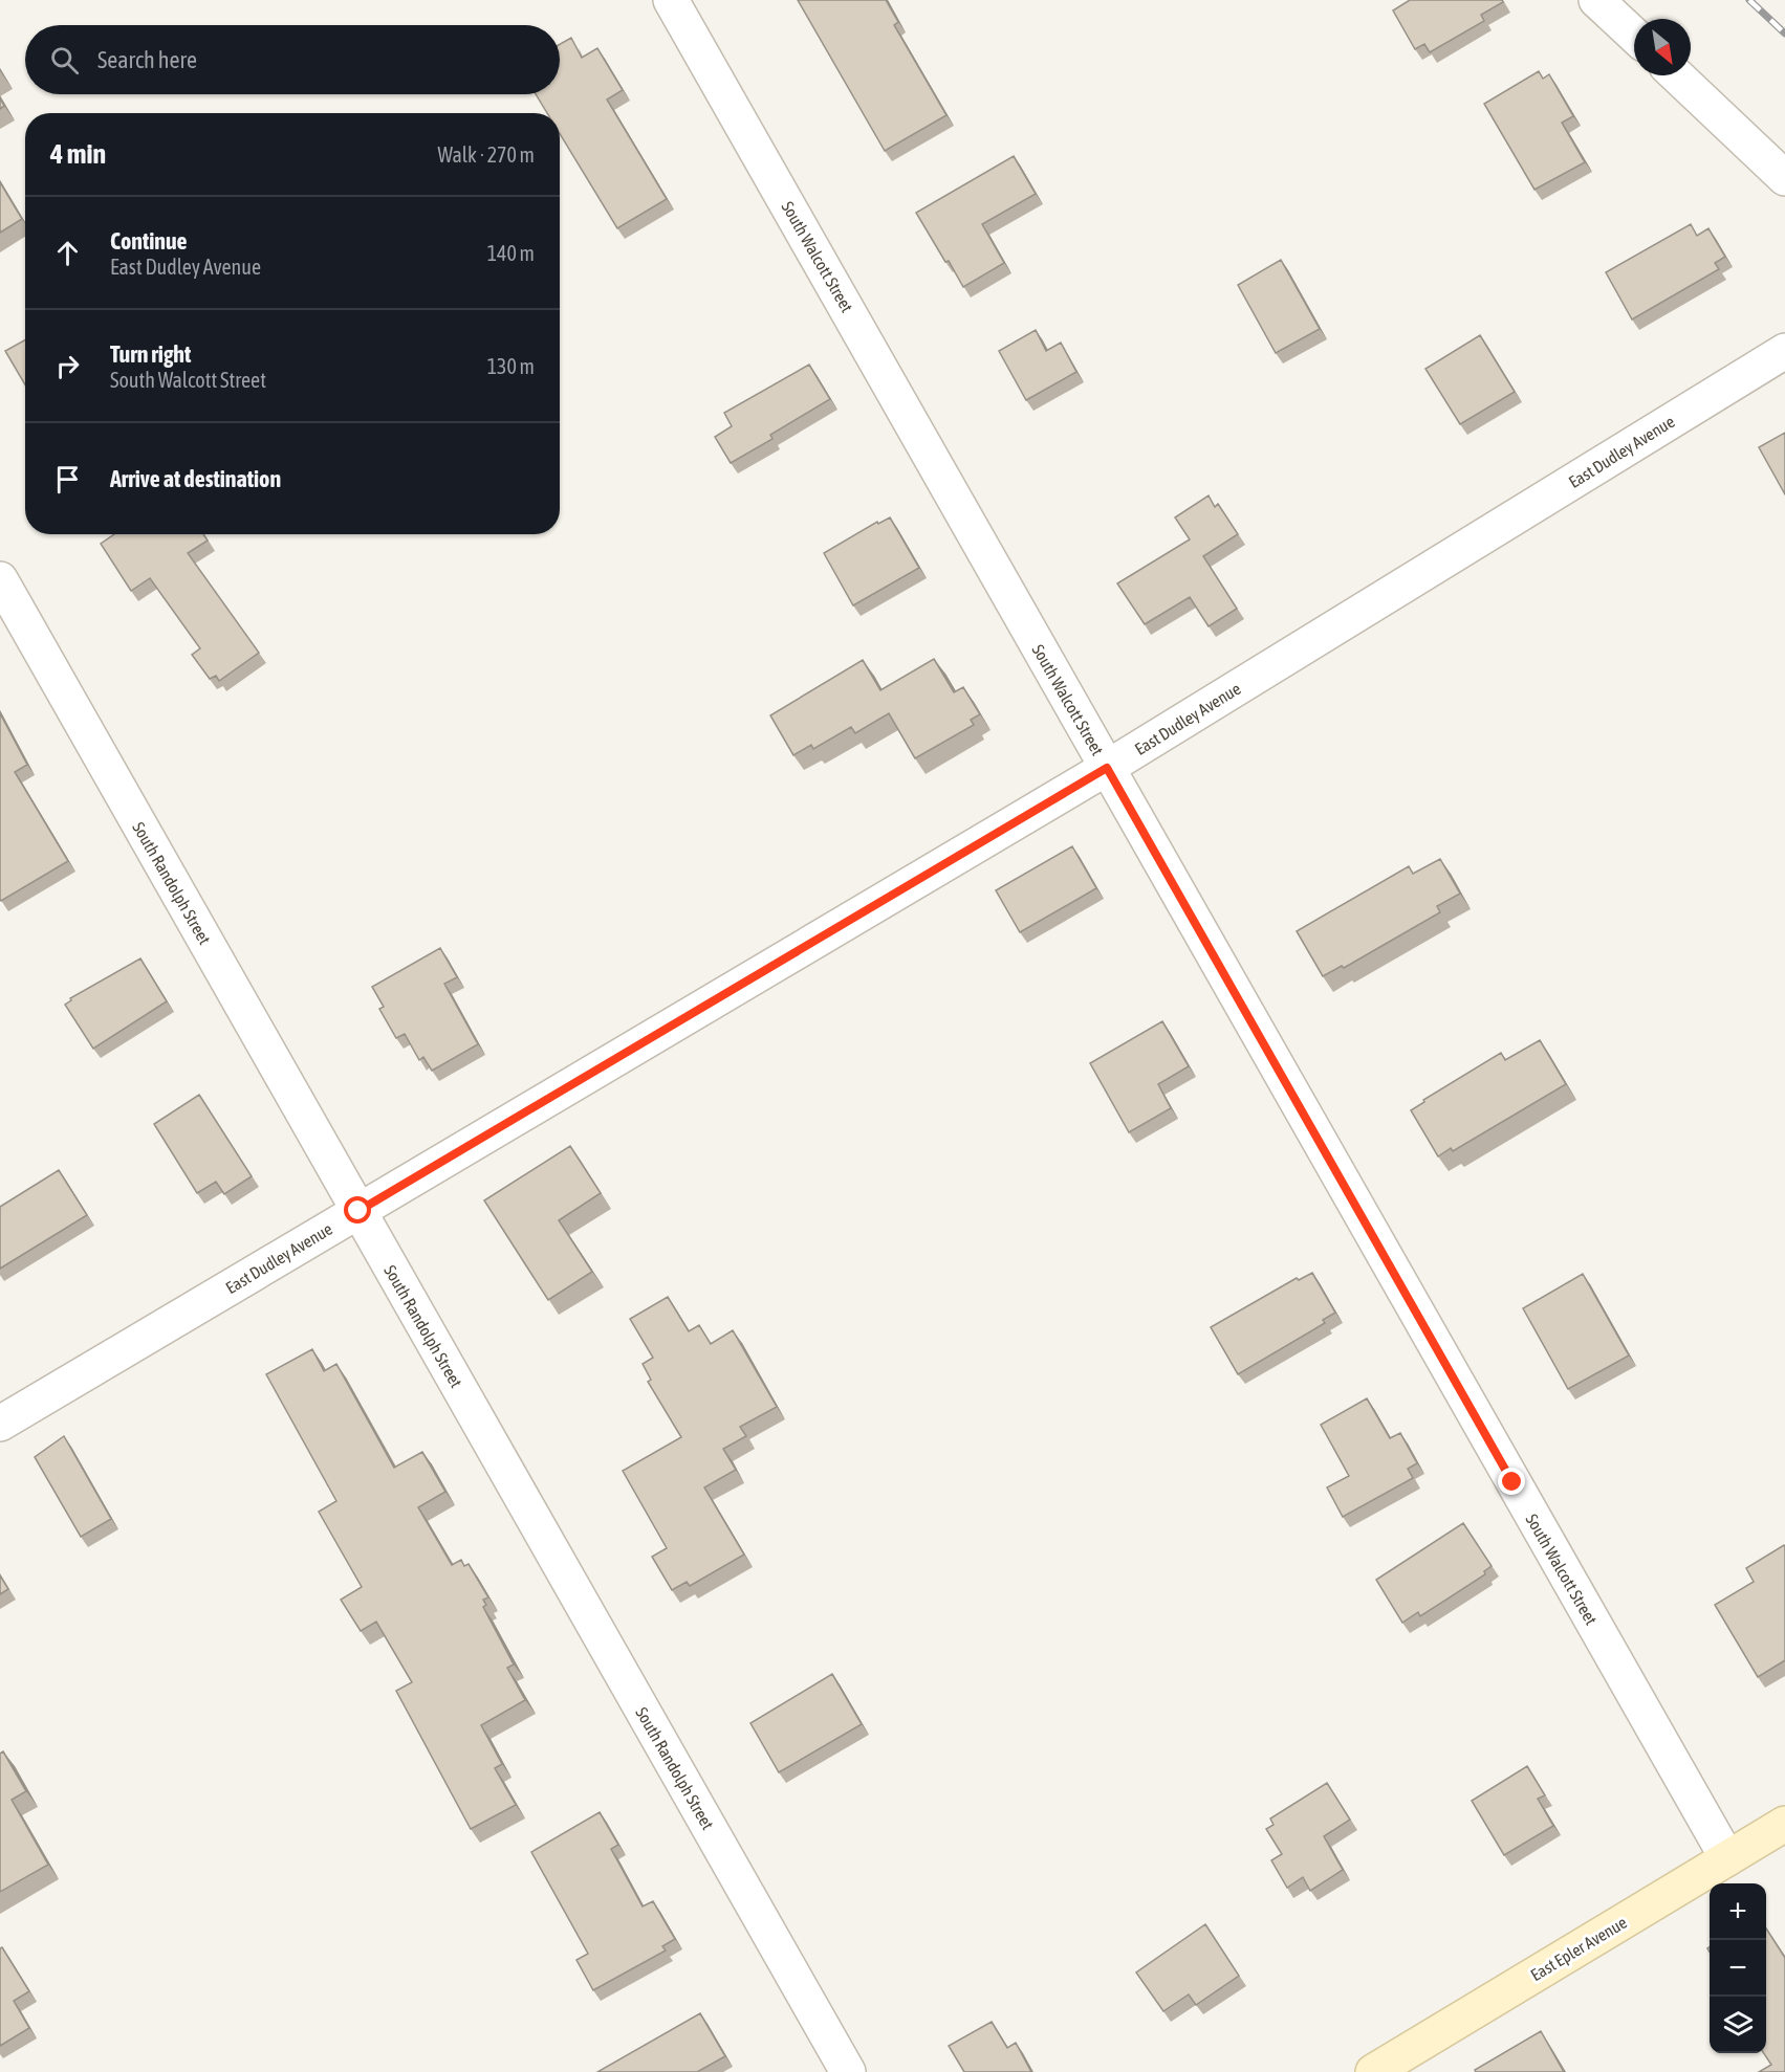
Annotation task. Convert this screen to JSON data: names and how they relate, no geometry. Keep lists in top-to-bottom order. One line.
{"streets":{"street":["South Walcott Street","East Dudley Avenue","South Randolph Street","East Epler Avenue"]},"crossings":[["South Walcott Street","East Dudley Avenue"],["South Walcott Street","East Epler Avenue"],["East Dudley Avenue","South Randolph Street"]],"north":"bottom right","page":{"search":"Search here","heading":["4 min","Walk · 270 m"],"list":[["Continue","East Dudley Avenue","140 m"],["Turn right","South Walcott Street","130 m"],"Arrive at destination"],"map_buttons":["+","−"]}}
